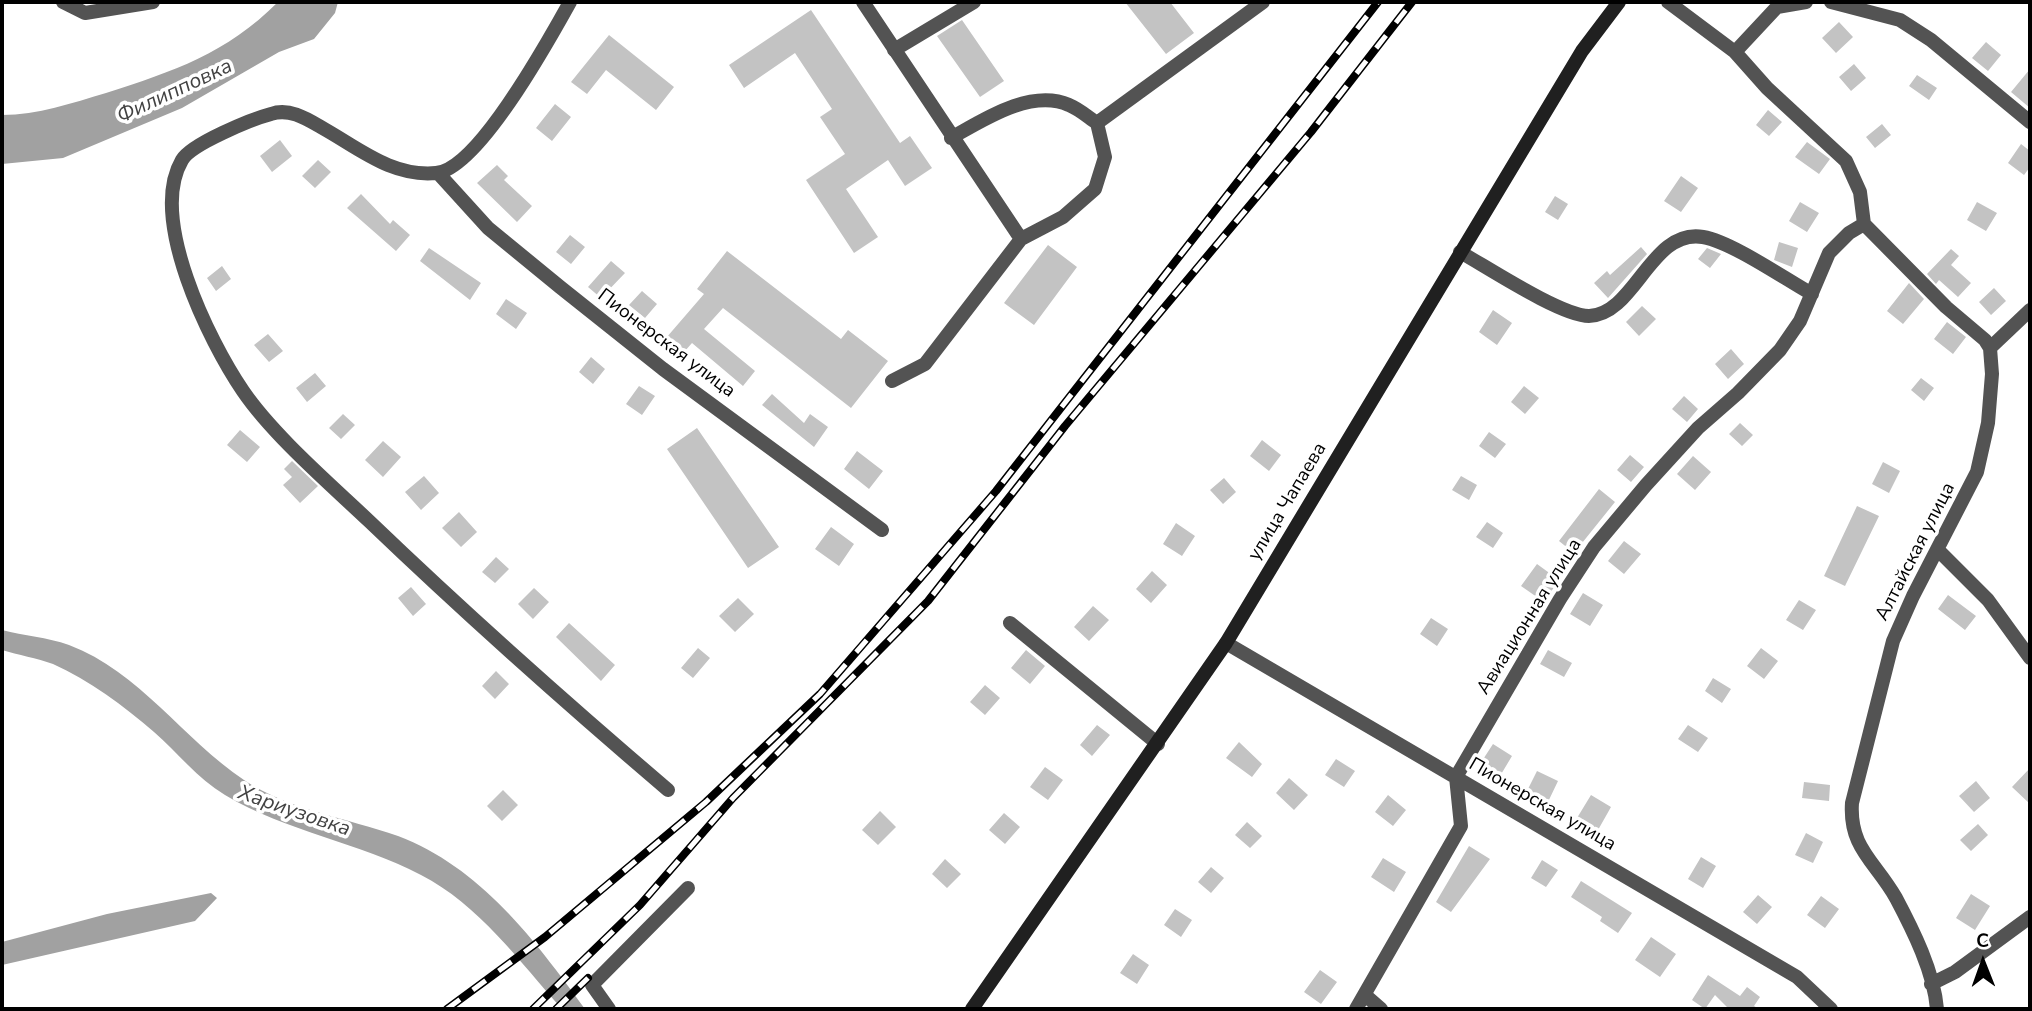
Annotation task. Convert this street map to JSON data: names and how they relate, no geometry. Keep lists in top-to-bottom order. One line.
{"streets":{"street":["Пионерская улица","улица Чапаева","Алтайская улица","Авиационная улица"]},"crossings":[["Пионерская улица","улица Чапаева"],["Пионерская улица","Авиационная улица"]],"water":["Филипповка","Хариузовка"],"north":"top"}
